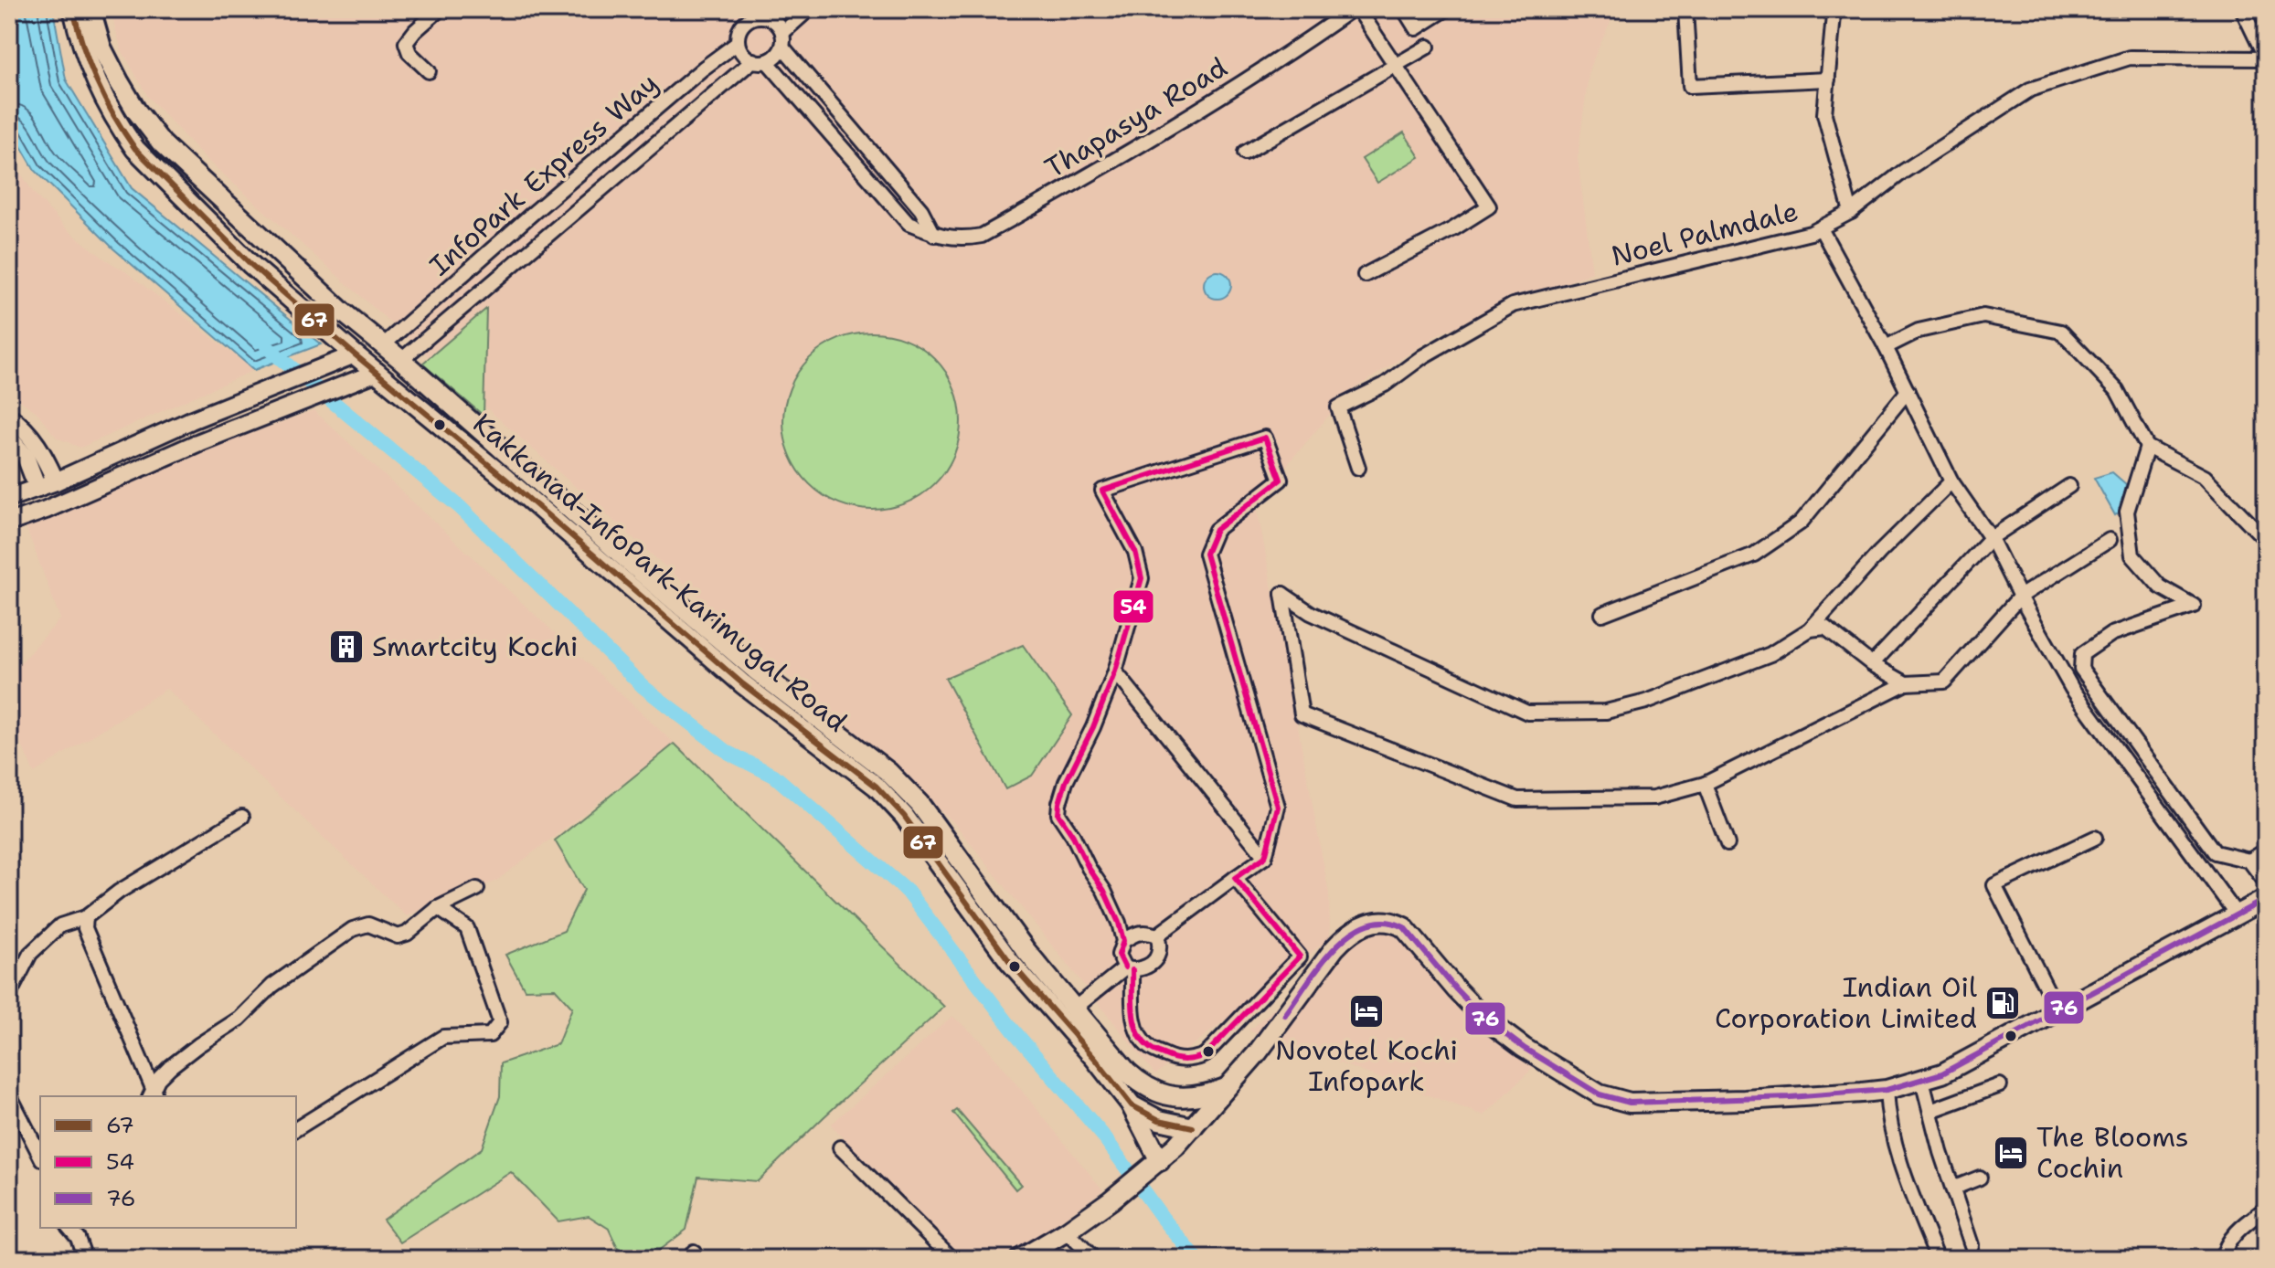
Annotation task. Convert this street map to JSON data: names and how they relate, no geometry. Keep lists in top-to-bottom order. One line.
{"streets":{"main road":["Kakkanad-InfoPark-Karimugal Road"],"street":["Thapasya Road","InfoPark Express Way","Noel Palmdale"]},"crossings":[["Thapasya Road","InfoPark Express Way"],["InfoPark Express Way","Kakkanad-InfoPark-Karimugal Road"]],"places":{"building":["Smartcity Kochi"],"fuel station":["Indian Oil Corporation Limited"],"hotel":["Novotel Kochi Infopark","The Blooms Cochin"]},"lines":["transit line 67","transit line 54","transit line 76"],"legend":["67","54","76"]}
